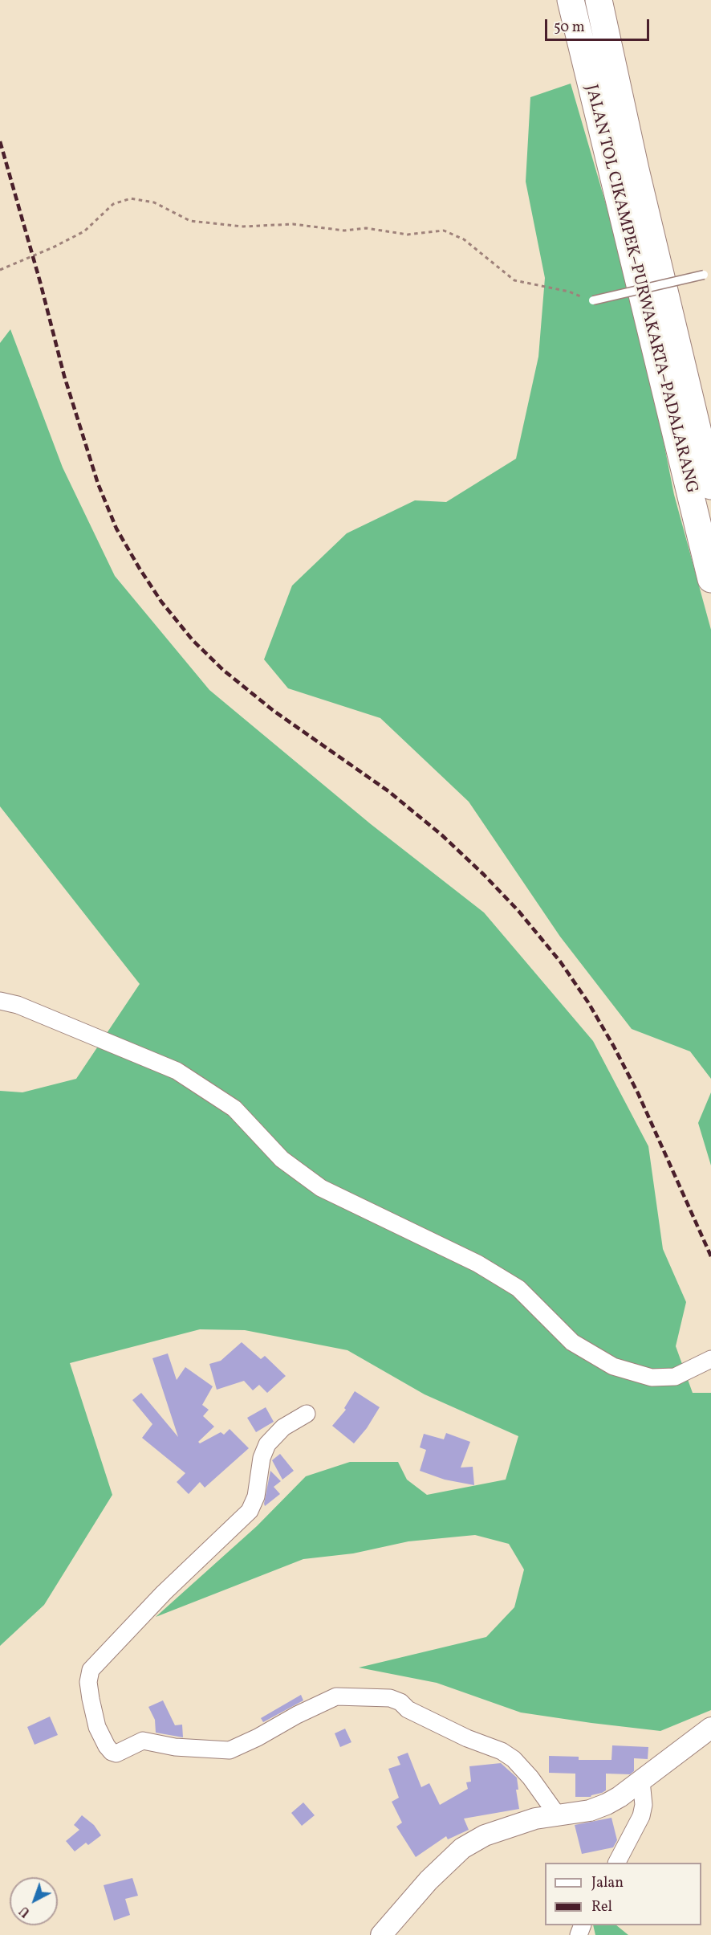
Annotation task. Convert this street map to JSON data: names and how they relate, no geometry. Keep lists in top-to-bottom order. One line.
{"streets":{"highway":["JALAN TOL CIKAMPEK–PURWAKARTA–PADALARANG"]},"legend":["Jalan","Rel"],"scale_bar":"50 m","north":"bottom left"}
